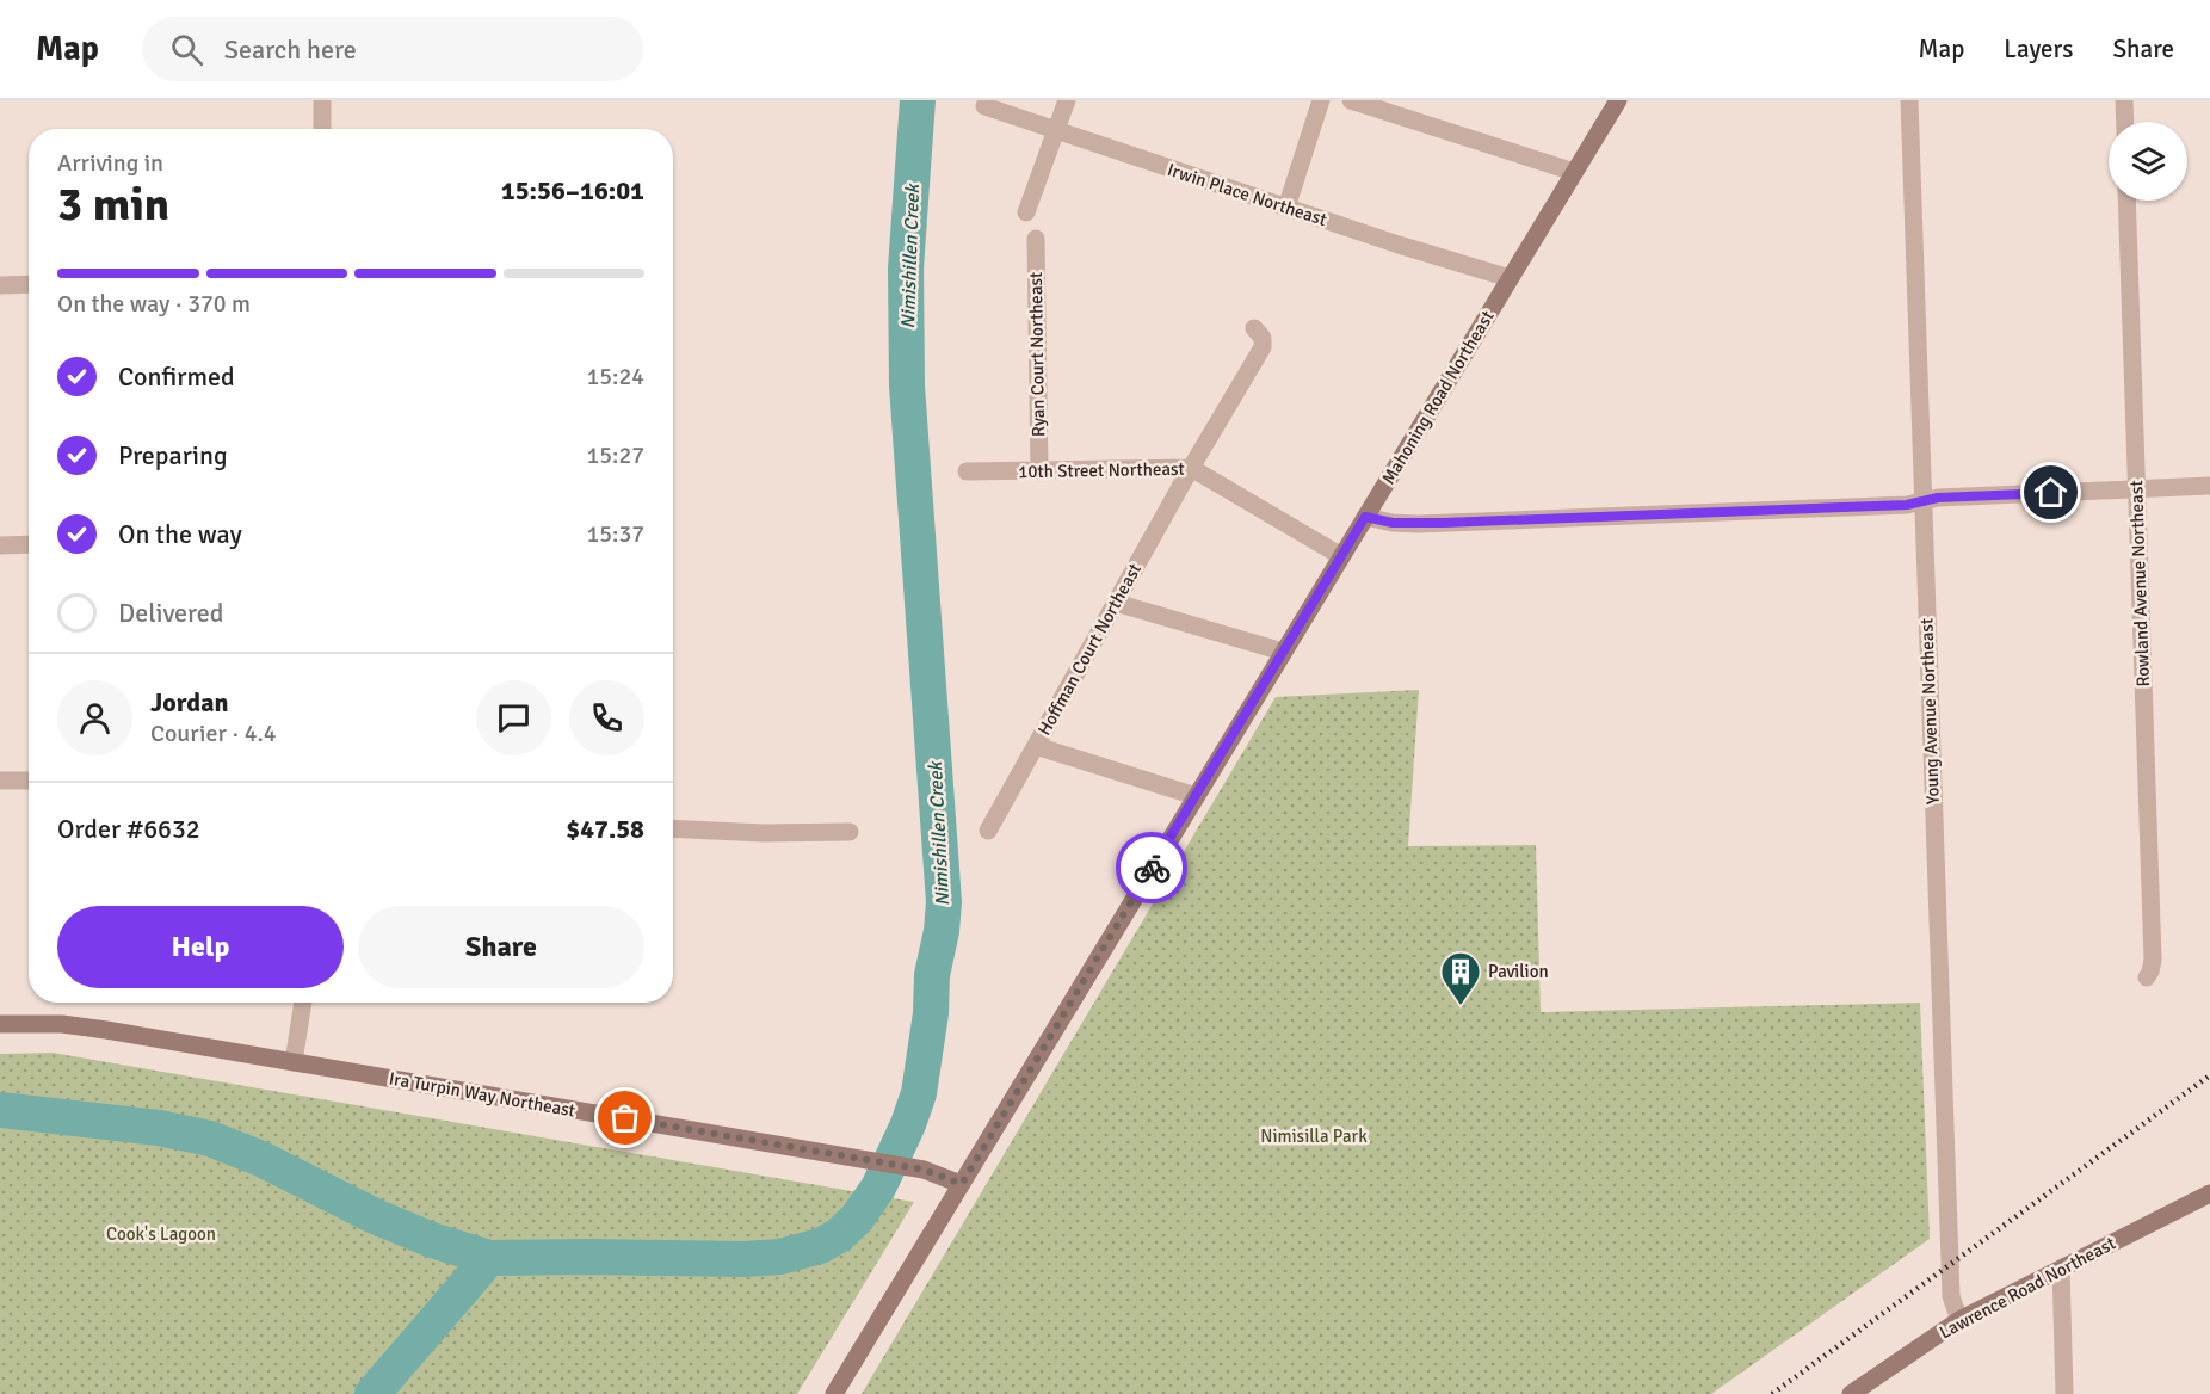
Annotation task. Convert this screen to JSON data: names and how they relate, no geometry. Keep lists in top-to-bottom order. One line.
{"streets":{"main road":["Mahoning Road Northeast","Ira Turpin Way Northeast","Lawrence Road Northeast"],"street":["Irwin Place Northeast","Ryan Court Northeast","10th Street Northeast","Rowland Avenue Northeast","Hoffman Court Northeast","Young Avenue Northeast"]},"crossings":[["Irwin Place Northeast","Mahoning Road Northeast"],["Ryan Court Northeast","10th Street Northeast"],["Mahoning Road Northeast","10th Street Northeast"],["Mahoning Road Northeast","Ira Turpin Way Northeast"],["10th Street Northeast","Hoffman Court Northeast"],["Young Avenue Northeast","Lawrence Road Northeast"]],"water":["Nimishillen Creek"],"parks":["Nimisilla Park","Cook's Lagoon"],"places":{"building":["Pavilion"]},"page":{"header":"Map","search":"Search here","nav":["Map","Layers","Share"],"heading":["3 min","Arriving in","15:56–16:01"],"panel":["Jordan","Courier · 4.4","Order #6632","$47.58"],"bar":"On the way · 370 m","list":[["Confirmed","15:24"],["Preparing","15:27"],["On the way","15:37"],"Delivered"],"buttons":["Help","Share"]}}
